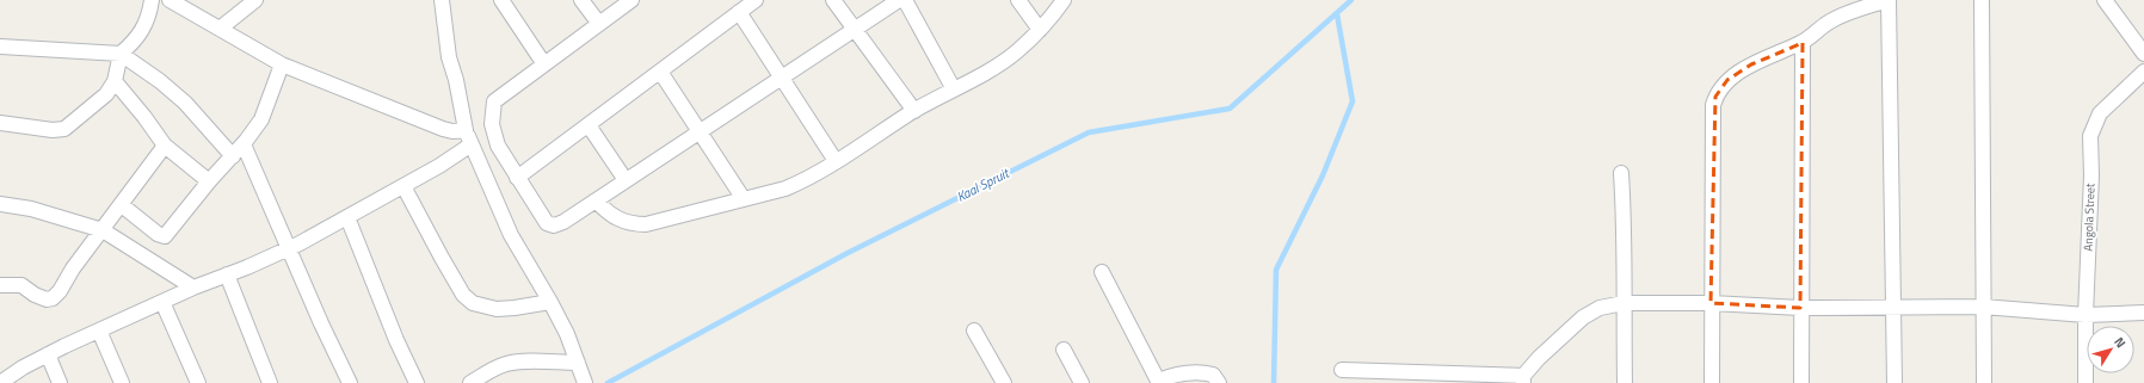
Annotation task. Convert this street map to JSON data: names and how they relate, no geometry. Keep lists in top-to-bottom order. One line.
{"streets":{"street":["Angola Street"]},"water":["Kaal Spruit"],"north":"top right"}
